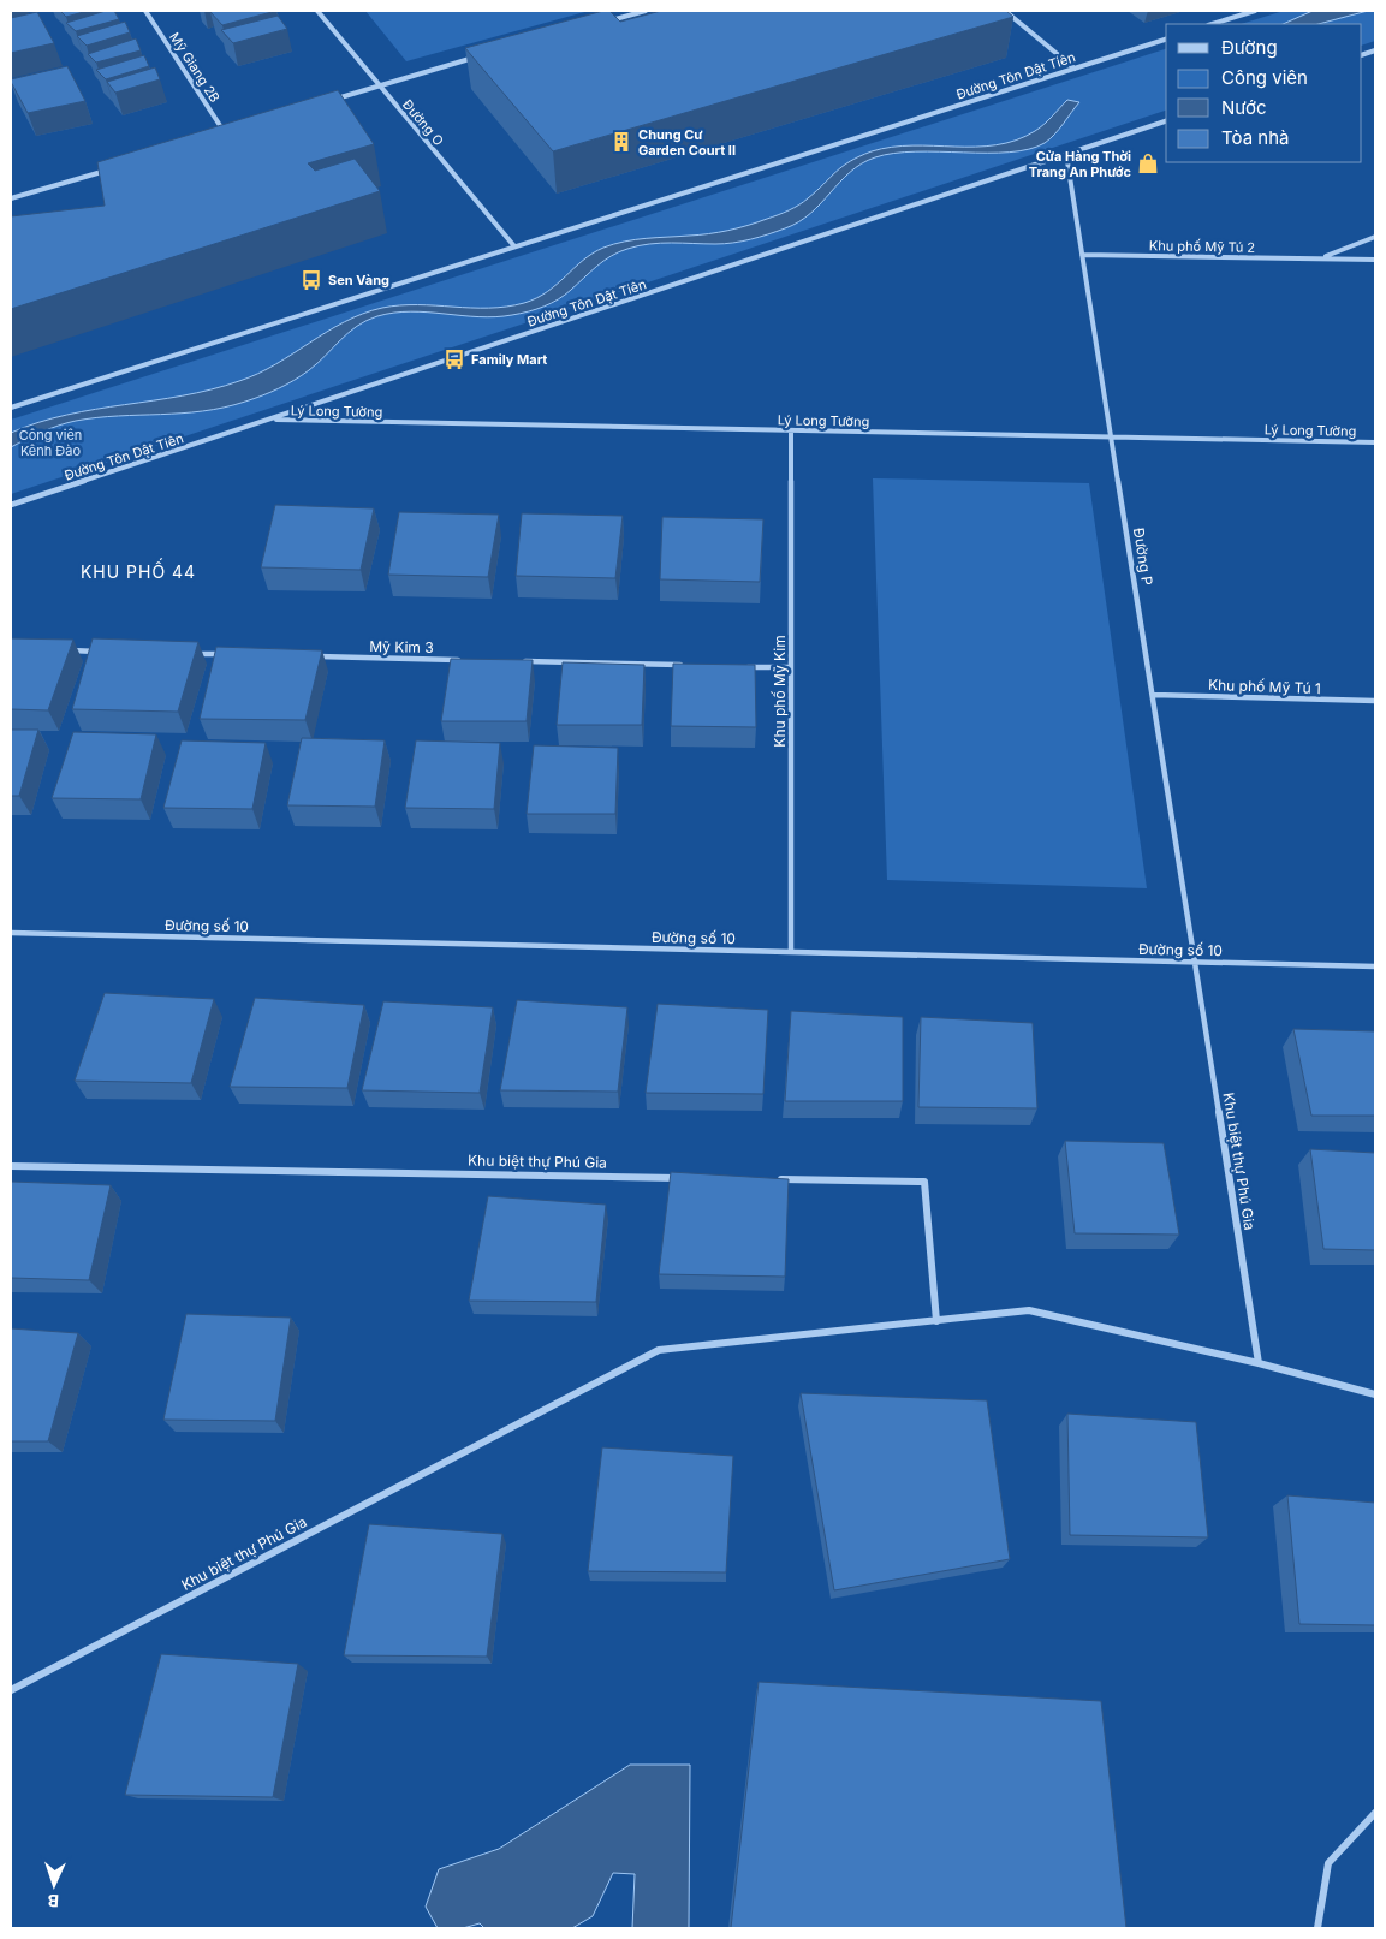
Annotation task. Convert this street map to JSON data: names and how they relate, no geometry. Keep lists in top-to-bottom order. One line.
{"streets":{"street":["Mỹ Giang 2B","Đường Tôn Dật Tiên","Đường O","Khu phố Mỹ Tú 2","Lý Long Tường","Đường P","Mỹ Kim 3","Khu phố Mỹ Tú 1","Khu phố Mỹ Kim","Đường số 10","Khu biệt thự Phú Gia"]},"crossings":[["Đường Tôn Dật Tiên","Đường O"],["Đường Tôn Dật Tiên","Lý Long Tường"],["Đường Tôn Dật Tiên","Đường P"],["Khu phố Mỹ Tú 2","Đường P"],["Lý Long Tường","Đường P"],["Lý Long Tường","Khu phố Mỹ Kim"],["Đường P","Khu phố Mỹ Tú 1"],["Đường P","Đường số 10"],["Đường P","Khu biệt thự Phú Gia"],["Khu phố Mỹ Kim","Đường số 10"],["Đường số 10","Khu biệt thự Phú Gia"]],"districts":["KHU PHỐ 44"],"parks":["Công viên Kênh Đào"],"places":{"building":["Chung Cư Garden Court II"],"shop":["Cửa Hàng Thời Trang An Phước"],"bus stop":["Sen Vàng","Family Mart"]},"legend":["Đường","Công viên","Nước","Tòa nhà"],"north":"bottom"}
